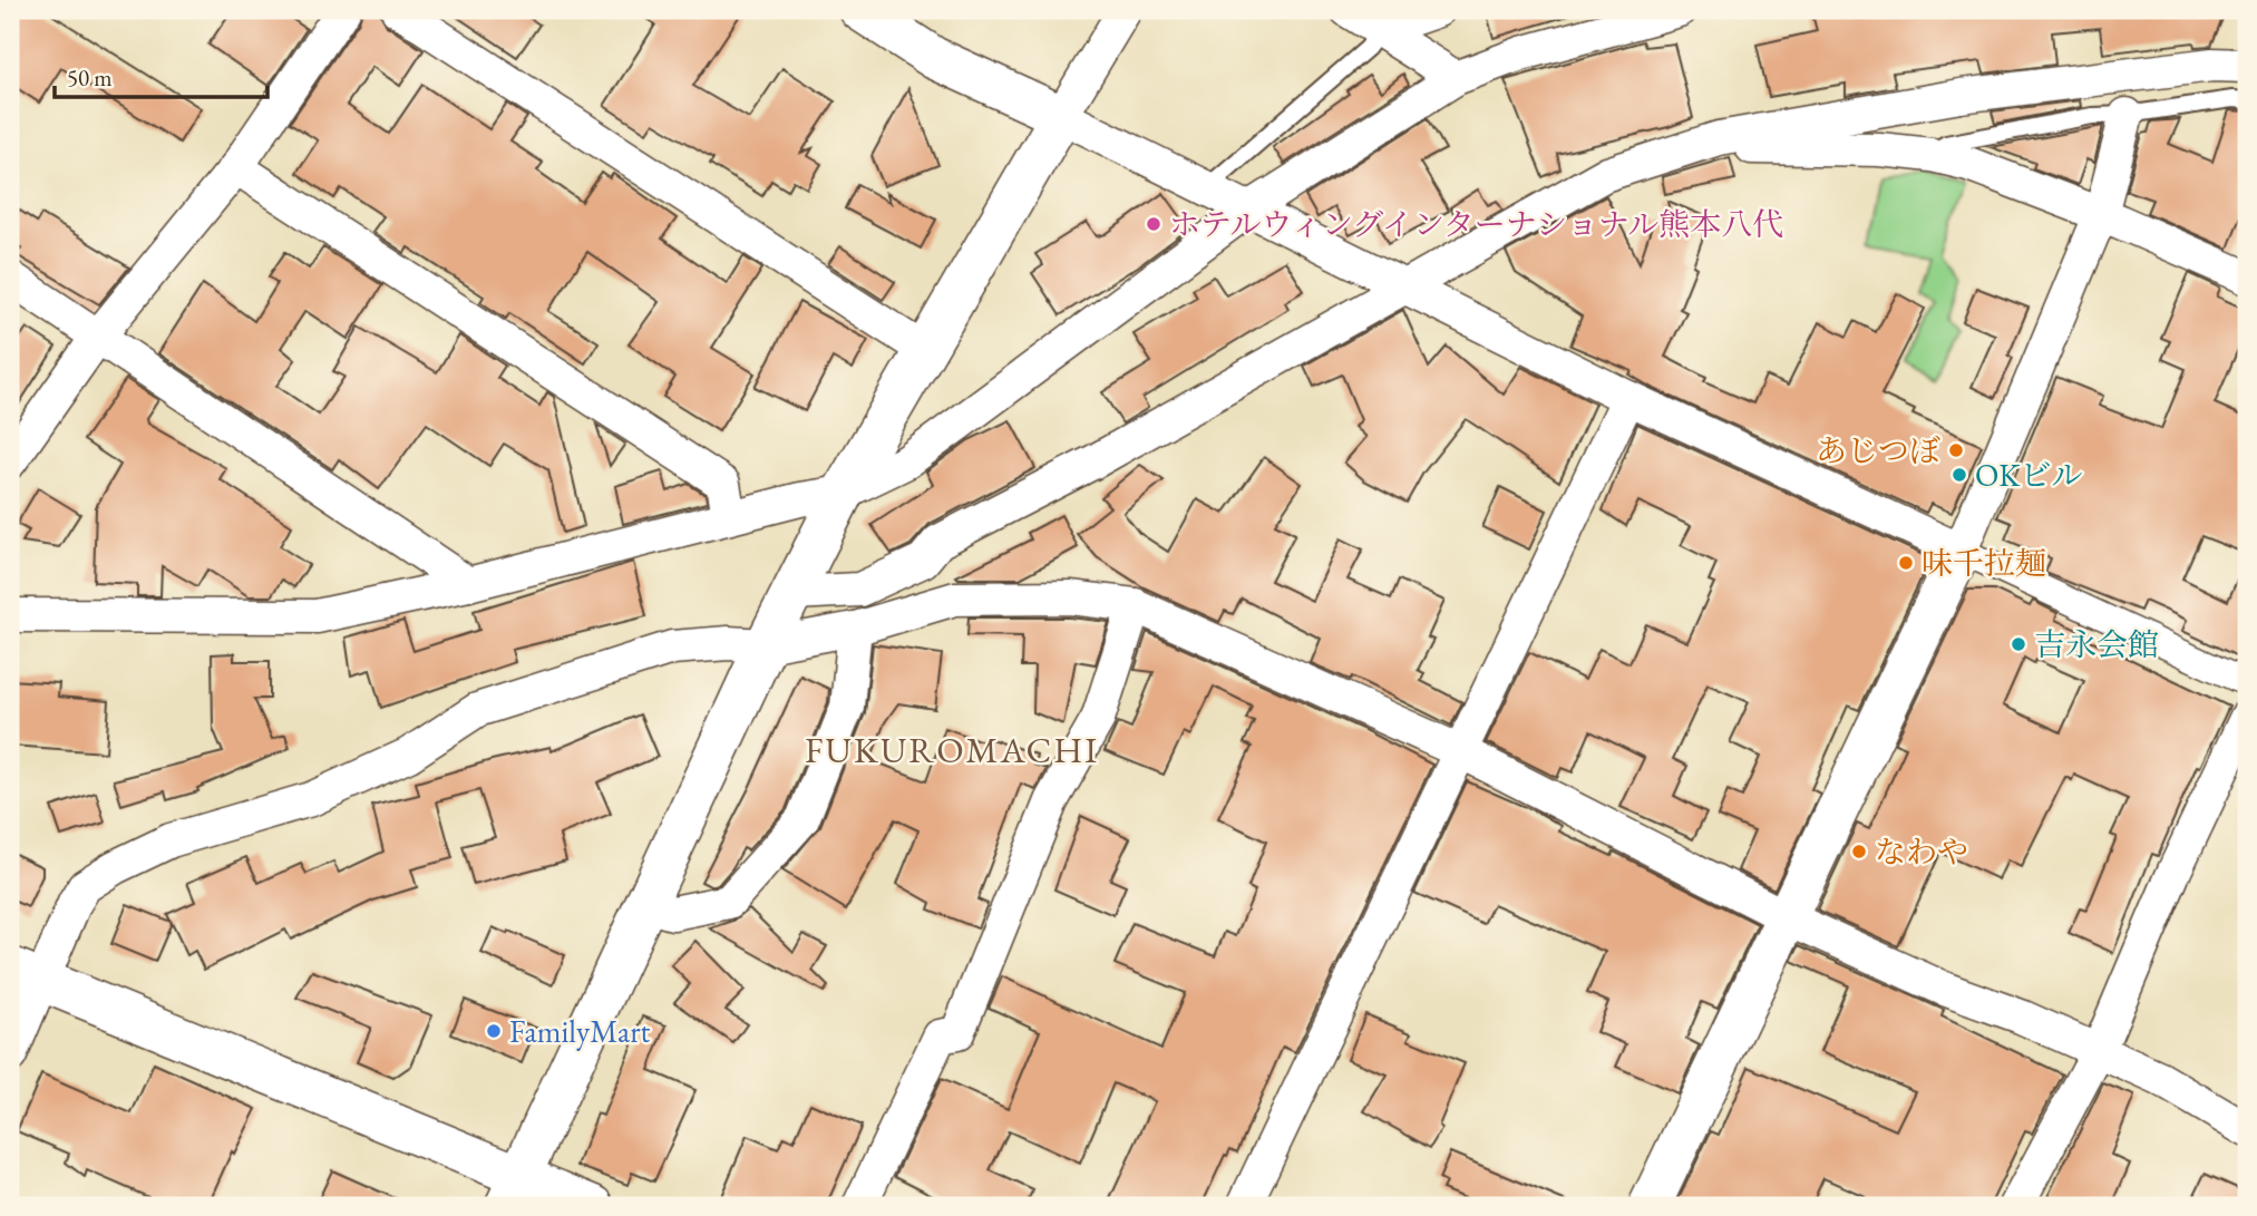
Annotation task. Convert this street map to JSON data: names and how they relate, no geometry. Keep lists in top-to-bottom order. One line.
{"districts":["FUKUROMACHI"],"places":["ホテルウィングインターナショナル熊本八代","あじつぼ","OKビル","味千拉麺","吉永会館","なわや","FamilyMart"],"scale_bar":"50 m"}
